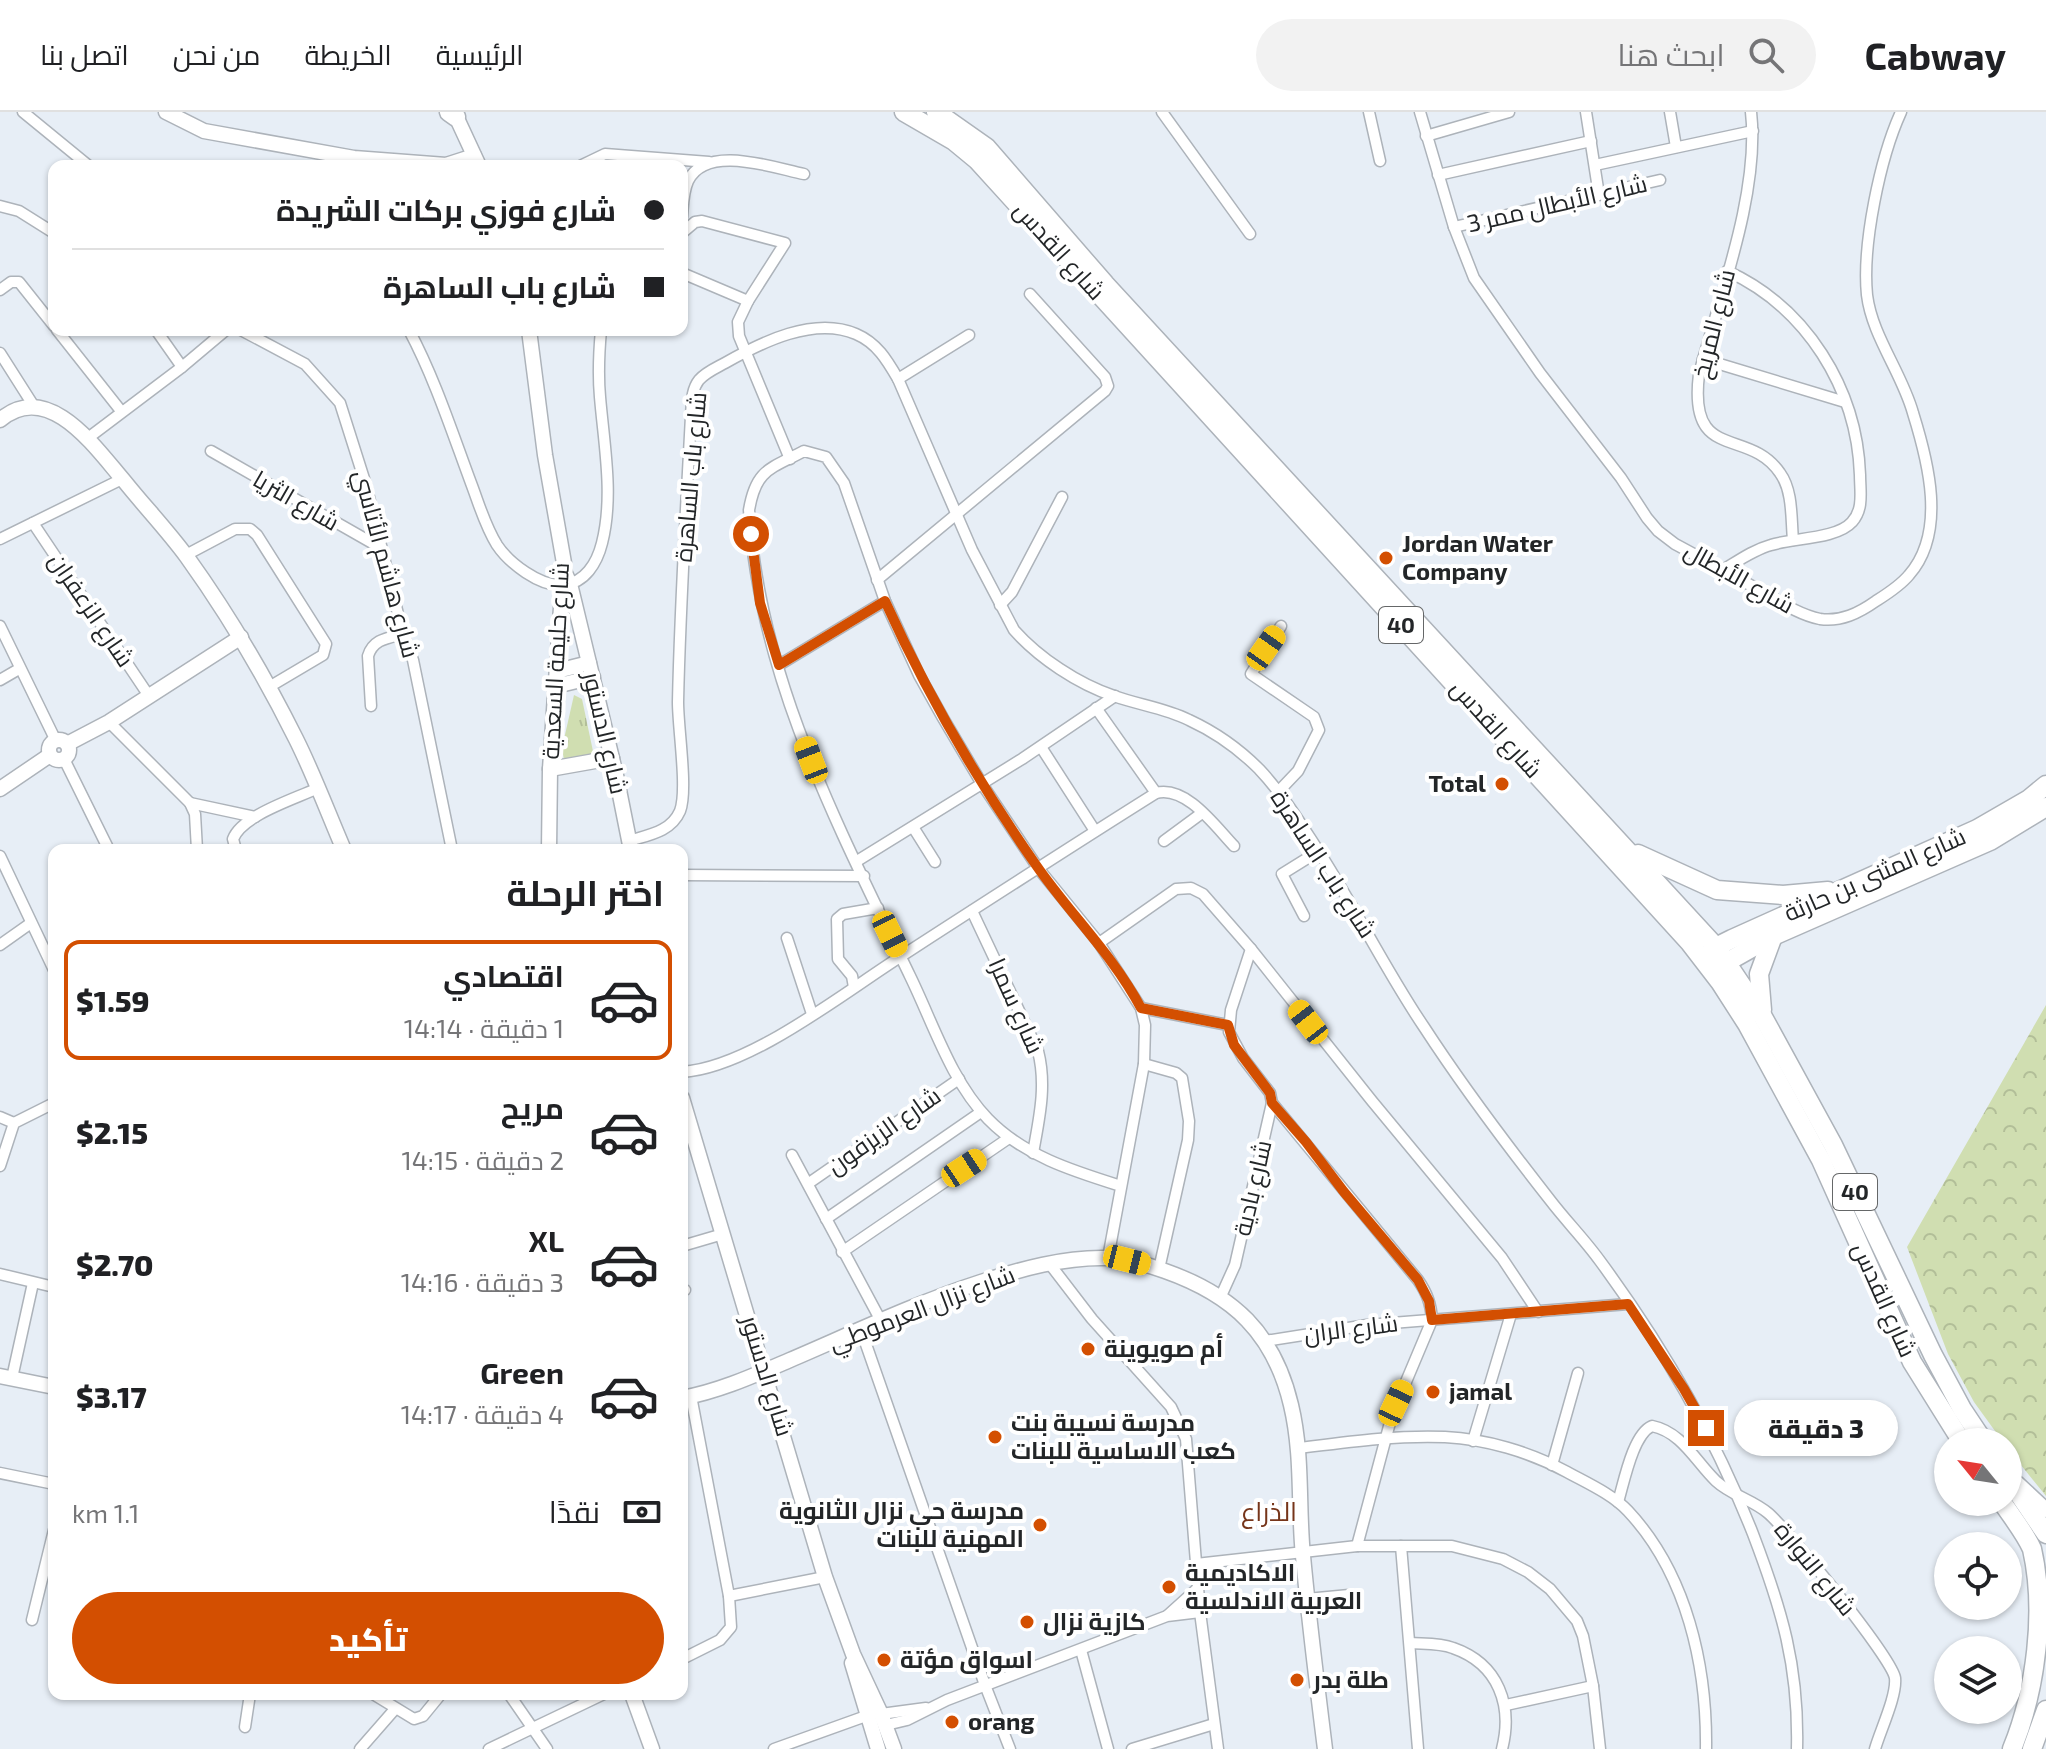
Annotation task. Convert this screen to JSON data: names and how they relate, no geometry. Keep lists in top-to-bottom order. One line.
{"streets":{"highway":["شارع القدس","40","شارع المثنى بن حارثة"],"street":["شارع الأبطال ممر 3","شارع المريخ","شارع باب الساهرة","شارع الثريا","شارع هاشم الأتاسي","شارع الأبطال","شارع الزعفران","شارع حليمة السعدية","شارع الدستور","شارع سمرا","شارع الزيزفون","شارع بادية","شارع نزال العرموطي","شارع الران","شارع النوارة"]},"crossings":[["شارع الأبطال ممر 3","شارع الأبطال"],["شارع القدس","شارع المثنى بن حارثة"],["شارع باب الساهرة","شارع الران"],["شارع باب الساهرة","شارع النوارة"],["شارع الثريا","شارع هاشم الأتاسي"],["شارع حليمة السعدية","شارع الدستور"],["شارع الدستور","شارع نزال العرموطي"],["شارع بادية","شارع نزال العرموطي"],["شارع نزال العرموطي","شارع الران"]],"districts":["الذراع"],"places":["Jordan Water Company","Total","أم صويوينة","jamal","مدرسة نسيبة بنت كعب الاساسية للبنات","مدرسة حي نزال الثانوية المهنية للبنات","الاكاديمية العربية الاندلسية","كازية نزال","اسواق مؤتة","طلة بدر","orang"],"north":"top left","page":{"header":"Cabway","search":"ابحث هنا","nav":["الرئيسية","الخريطة","من نحن","اتصل بنا"],"banner":["شارع فوزي بركات الشريدة","شارع باب الساهرة"],"heading":"اختر الرحلة","list":[{"name":"اقتصادي","note":"1 دقيقة · 14:14","value":"$1.59"},{"name":"مريح","note":"2 دقيقة · 14:15","value":"$2.15"},{"name":"XL","note":"3 دقيقة · 14:16","value":"$2.70"},{"name":"Green","note":"4 دقيقة · 14:17","value":"$3.17"}],"bubble":"3 دقيقة","pay":["نقدًا","1.1 km"],"buttons":"تأكيد"}}
